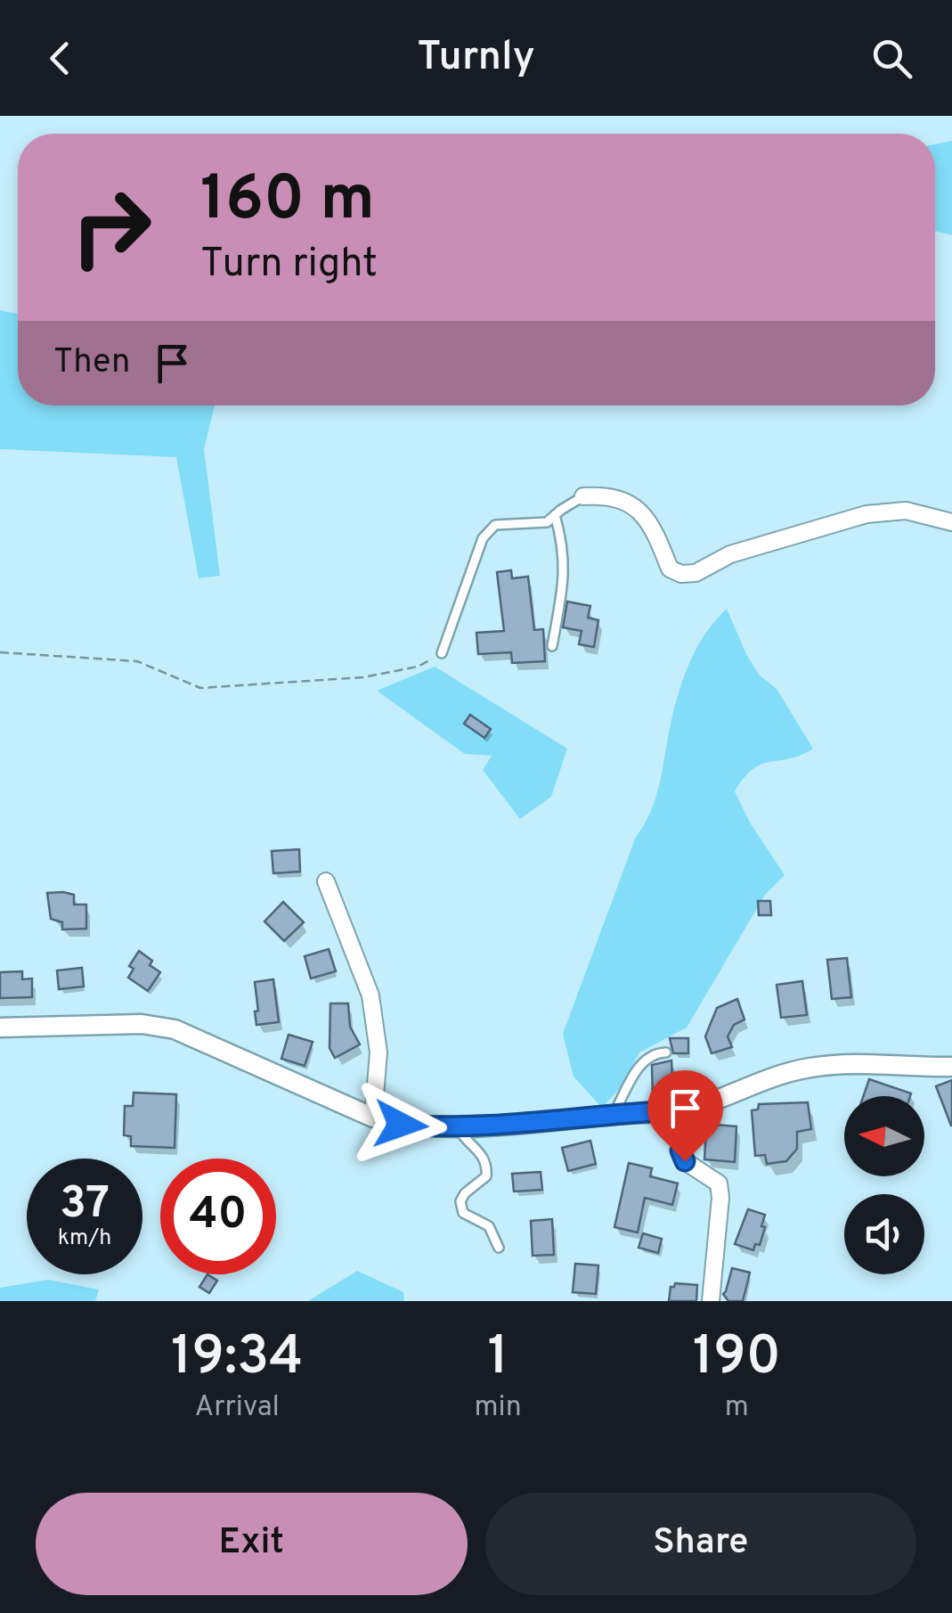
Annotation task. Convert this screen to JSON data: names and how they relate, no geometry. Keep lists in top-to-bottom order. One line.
{"north":"left","page":{"header":"Turnly","turn":["160 m","Turn right"],"then":"Then","speed":"37 km/h","limit":"40","eta":["19:34","Arrival","1","min","190","m"],"buttons":["Exit","Share"]}}
